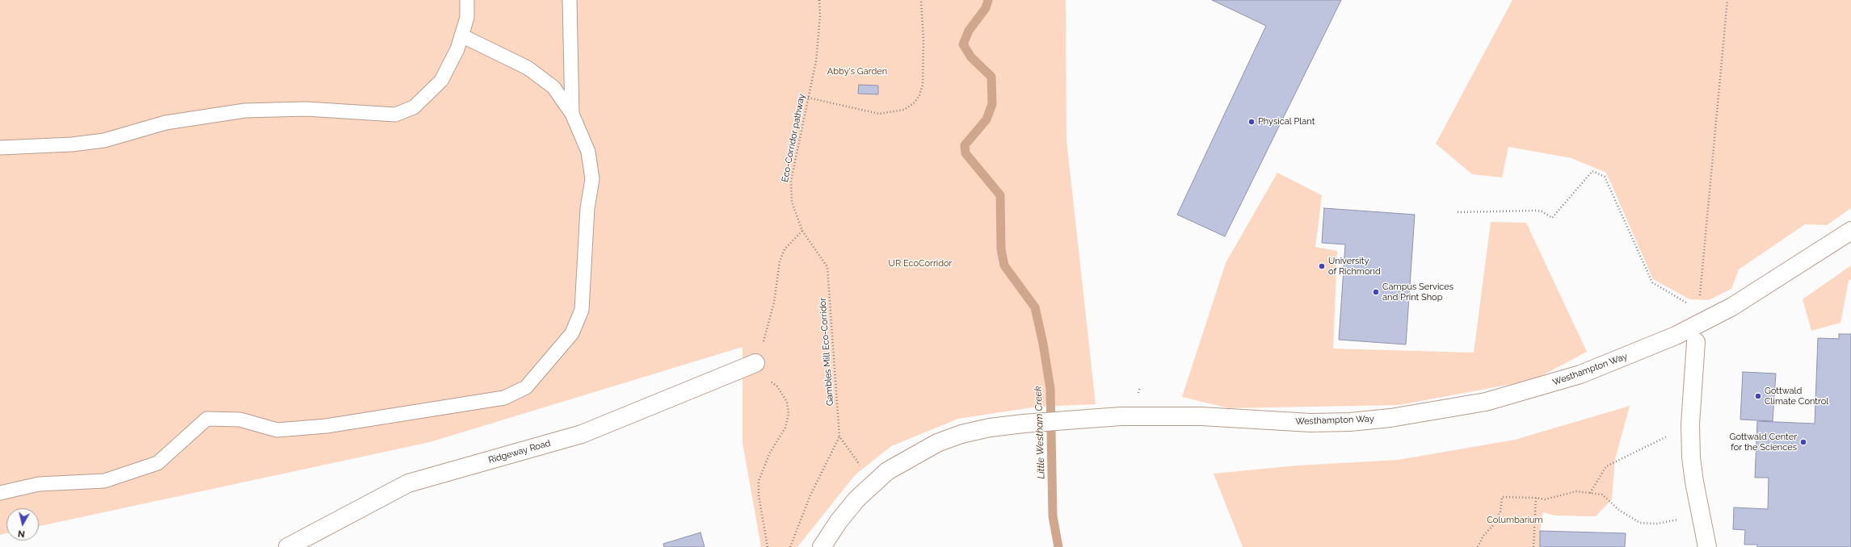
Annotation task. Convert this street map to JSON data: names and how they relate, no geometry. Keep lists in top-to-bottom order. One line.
{"streets":{"street":["Westhampton Way","Ridgeway Road"],"path":["Eco-Corridor pathway","Gambles Mill Eco-Corridor"]},"crossings":[["Eco-Corridor pathway","Gambles Mill Eco-Corridor"]],"water":["Little Westham Creek"],"parks":["Abby's Garden","UR EcoCorridor","Columbarium"],"places":["Physical Plant","University of Richmond","Campus Services and Print Shop","Gottwald Climate Control","Gottwald Center for the Sciences"],"north":"bottom"}
